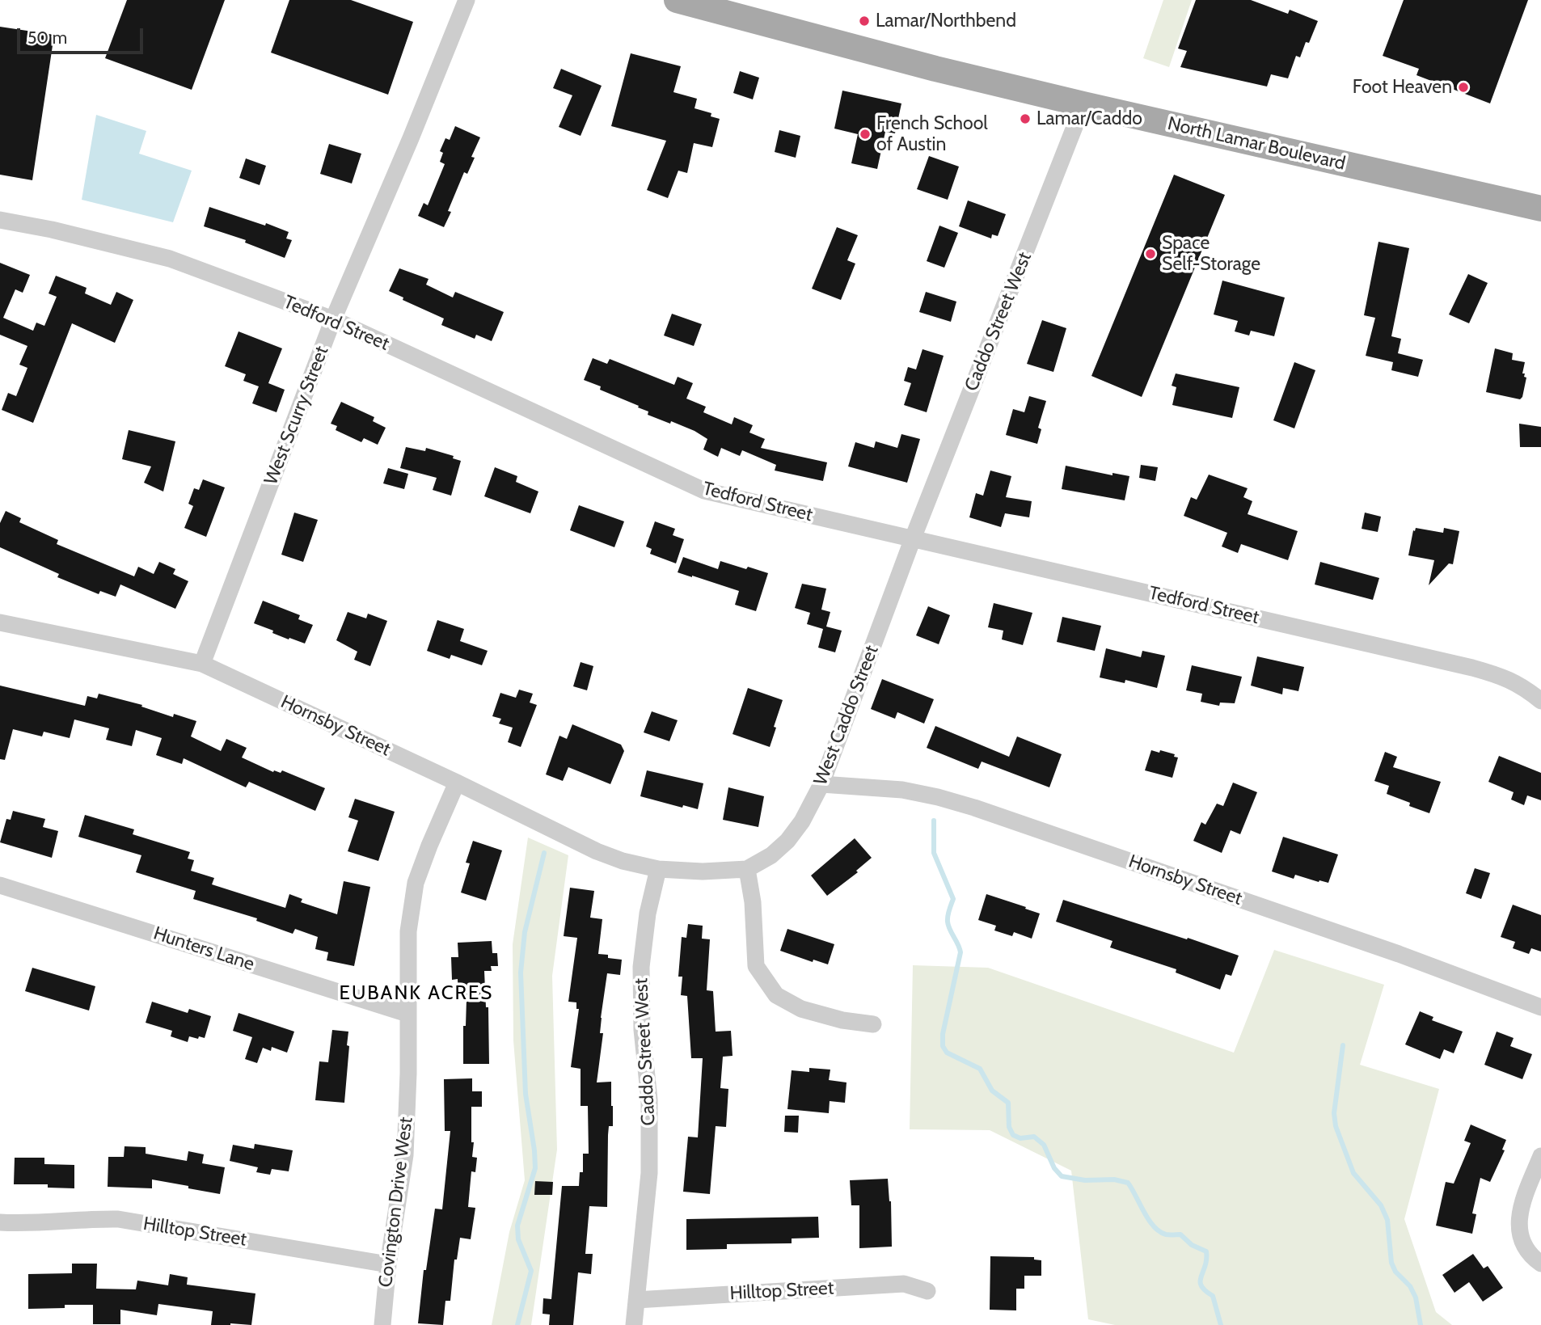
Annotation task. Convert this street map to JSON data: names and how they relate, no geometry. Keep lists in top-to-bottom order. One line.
{"streets":{"main road":["North Lamar Boulevard"],"street":["Caddo Street West","Tedford Street","West Scurry Street","West Caddo Street","Hornsby Street","Hunters Lane","Covington Drive West","Hilltop Street"]},"crossings":[["North Lamar Boulevard","Caddo Street West"],["Caddo Street West","Tedford Street"],["Caddo Street West","West Caddo Street"],["Caddo Street West","Hornsby Street"],["Caddo Street West","Hilltop Street"],["Tedford Street","West Scurry Street"],["Tedford Street","West Caddo Street"],["West Scurry Street","Hornsby Street"],["West Caddo Street","Hornsby Street"],["Hornsby Street","Covington Drive West"],["Hunters Lane","Covington Drive West"],["Covington Drive West","Hilltop Street"]],"districts":["EUBANK ACRES"],"places":["Lamar/Northbend","Foot Heaven","Lamar/Caddo","French School of Austin","Space Self-Storage"],"scale_bar":"50 m"}
